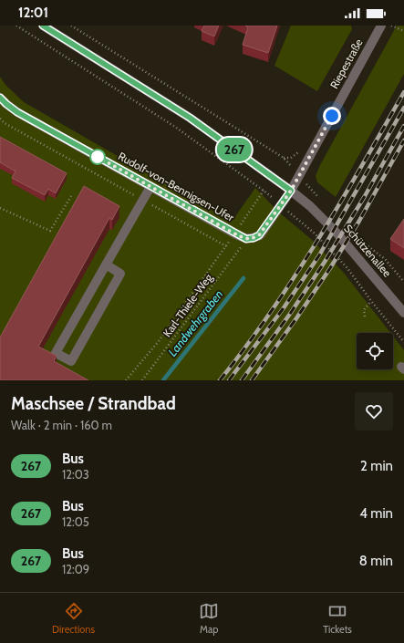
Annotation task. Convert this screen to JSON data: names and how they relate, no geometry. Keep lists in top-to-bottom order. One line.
{"streets":{"street":["Riepestraße","Rudolf-von-Bennigsen-Ufer","Schützenallee"],"path":["Karl-Thiele-Weg"]},"crossings":[["Riepestraße","Schützenallee"],["Rudolf-von-Bennigsen-Ufer","Karl-Thiele-Weg"]],"water":["Landwehrgraben"],"lines":["bus line 267"],"page":{"status":"12:01","on_map":"267","heading":["Maschsee / Strandbad","Walk · 2 min · 160 m"],"list":[{"mark":"267","name":"Bus","note":"12:03","value":"2 min"},{"mark":"267","name":"Bus","note":"12:05","value":"4 min"},{"mark":"267","name":"Bus","note":"12:09","value":"8 min"}],"tabs":["Directions","Map","Tickets"]}}
